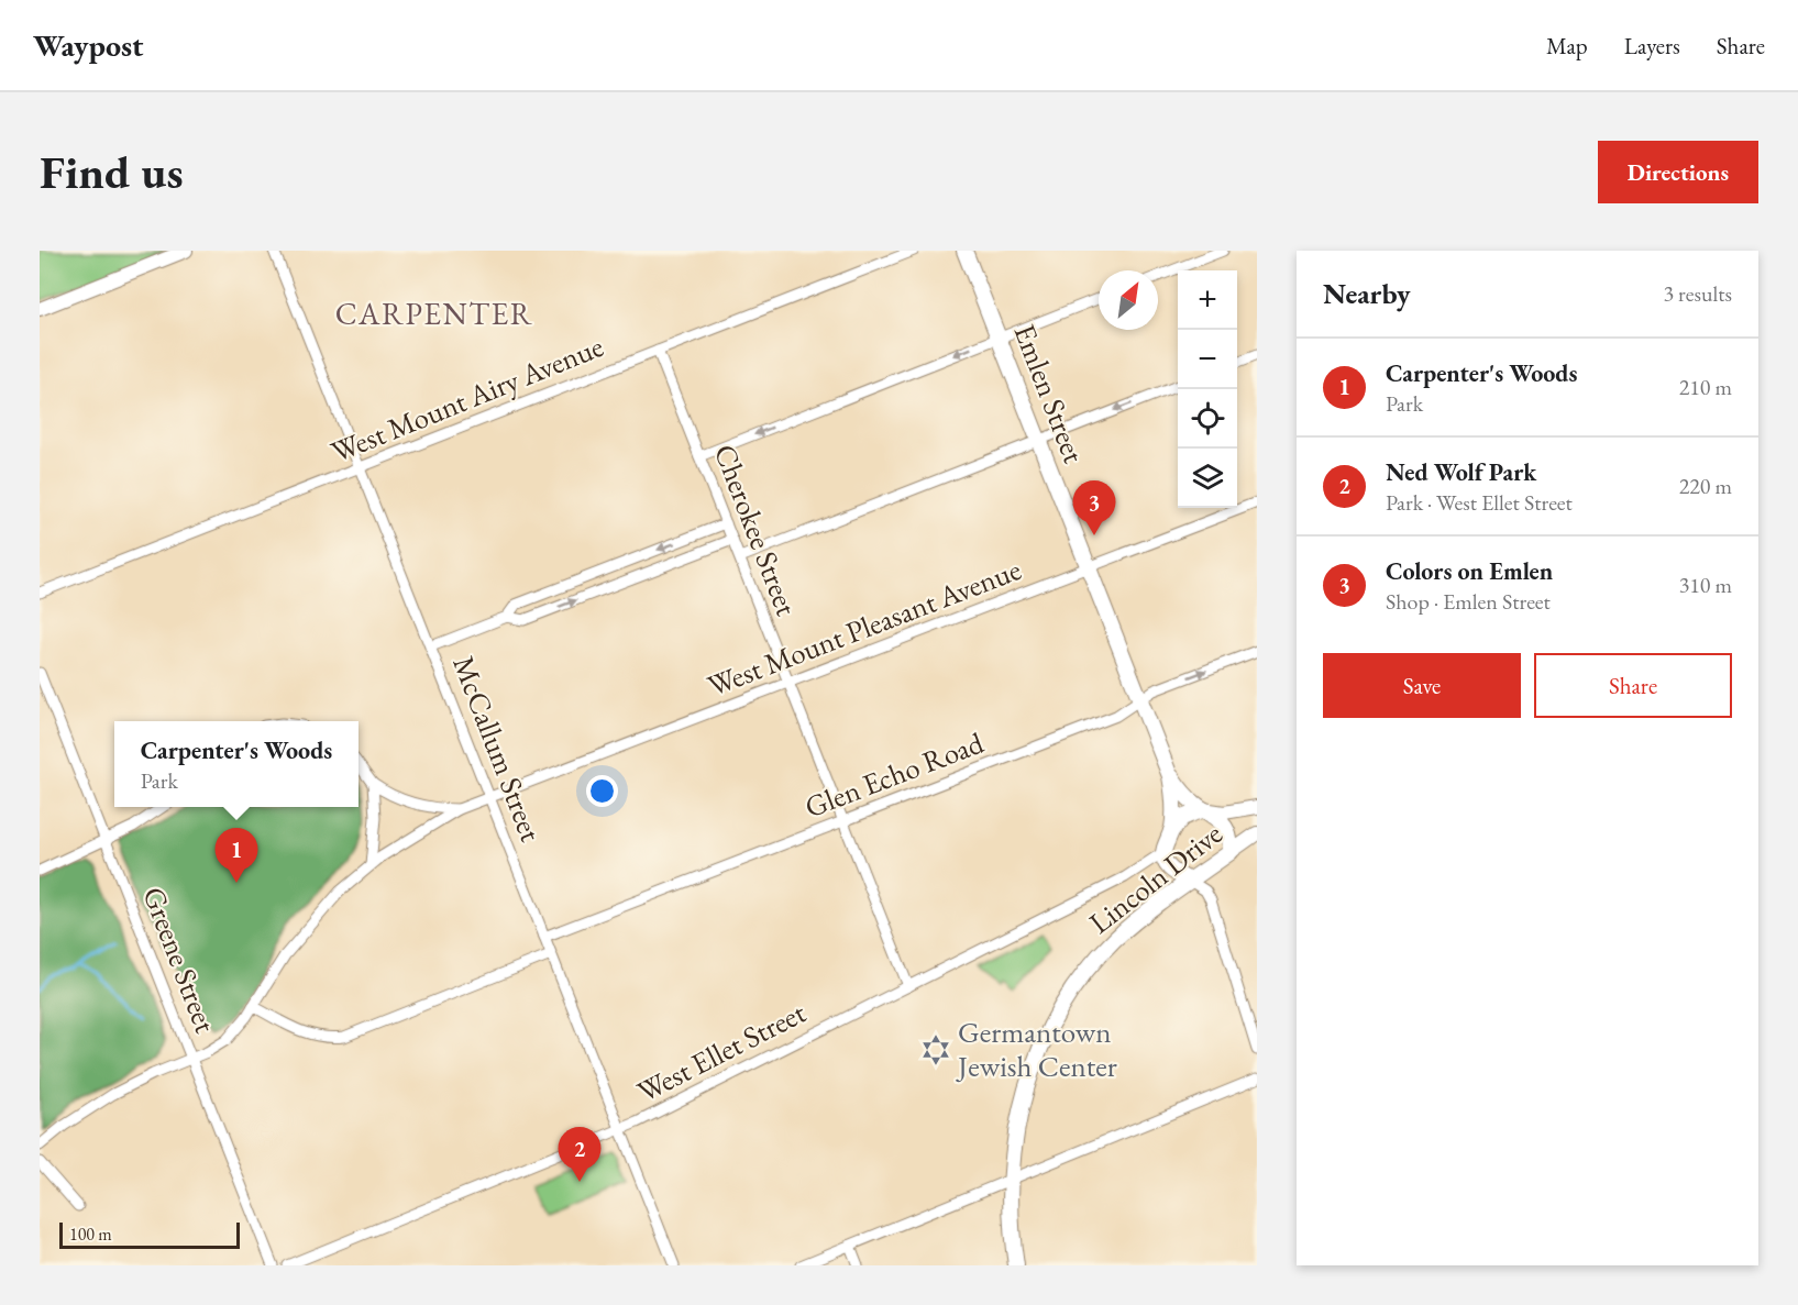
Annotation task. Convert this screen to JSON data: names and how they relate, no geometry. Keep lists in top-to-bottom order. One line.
{"streets":{"main road":["Emlen Street","Lincoln Drive"],"street":["West Mount Airy Avenue","Cherokee Street","West Mount Pleasant Avenue","McCallum Street","Glen Echo Road","Greene Street","West Ellet Street"]},"crossings":[["Emlen Street","West Mount Pleasant Avenue"],["Emlen Street","Glen Echo Road"],["Emlen Street","Lincoln Drive"],["Emlen Street","West Ellet Street"],["West Mount Airy Avenue","Cherokee Street"],["West Mount Airy Avenue","McCallum Street"],["Cherokee Street","West Mount Pleasant Avenue"],["Cherokee Street","Glen Echo Road"],["Cherokee Street","West Ellet Street"],["West Mount Pleasant Avenue","McCallum Street"],["McCallum Street","Glen Echo Road"],["McCallum Street","West Ellet Street"],["Lincoln Drive","West Ellet Street"]],"districts":["CARPENTER"],"places":{"synagogue":["Germantown Jewish Center"]},"scale_bar":"100 m","north":"top right","page":{"header":"Waypost","nav":["Map","Layers","Share"],"buttons":["Directions",["Save","Share"]],"title":"Find us","heading":["Nearby","3 results"],"map_buttons":["+","−"],"list":[{"mark":"1","name":"Carpenter's Woods","note":"Park","value":"210 m"},{"mark":"2","name":"Ned Wolf Park","note":"Park · West Ellet Street","value":"220 m"},{"mark":"3","name":"Colors on Emlen","note":"Shop · Emlen Street","value":"310 m"}],"pins":["3","1","2"],"popup":["Carpenter's Woods","Park"],"scale":"100 m"}}
